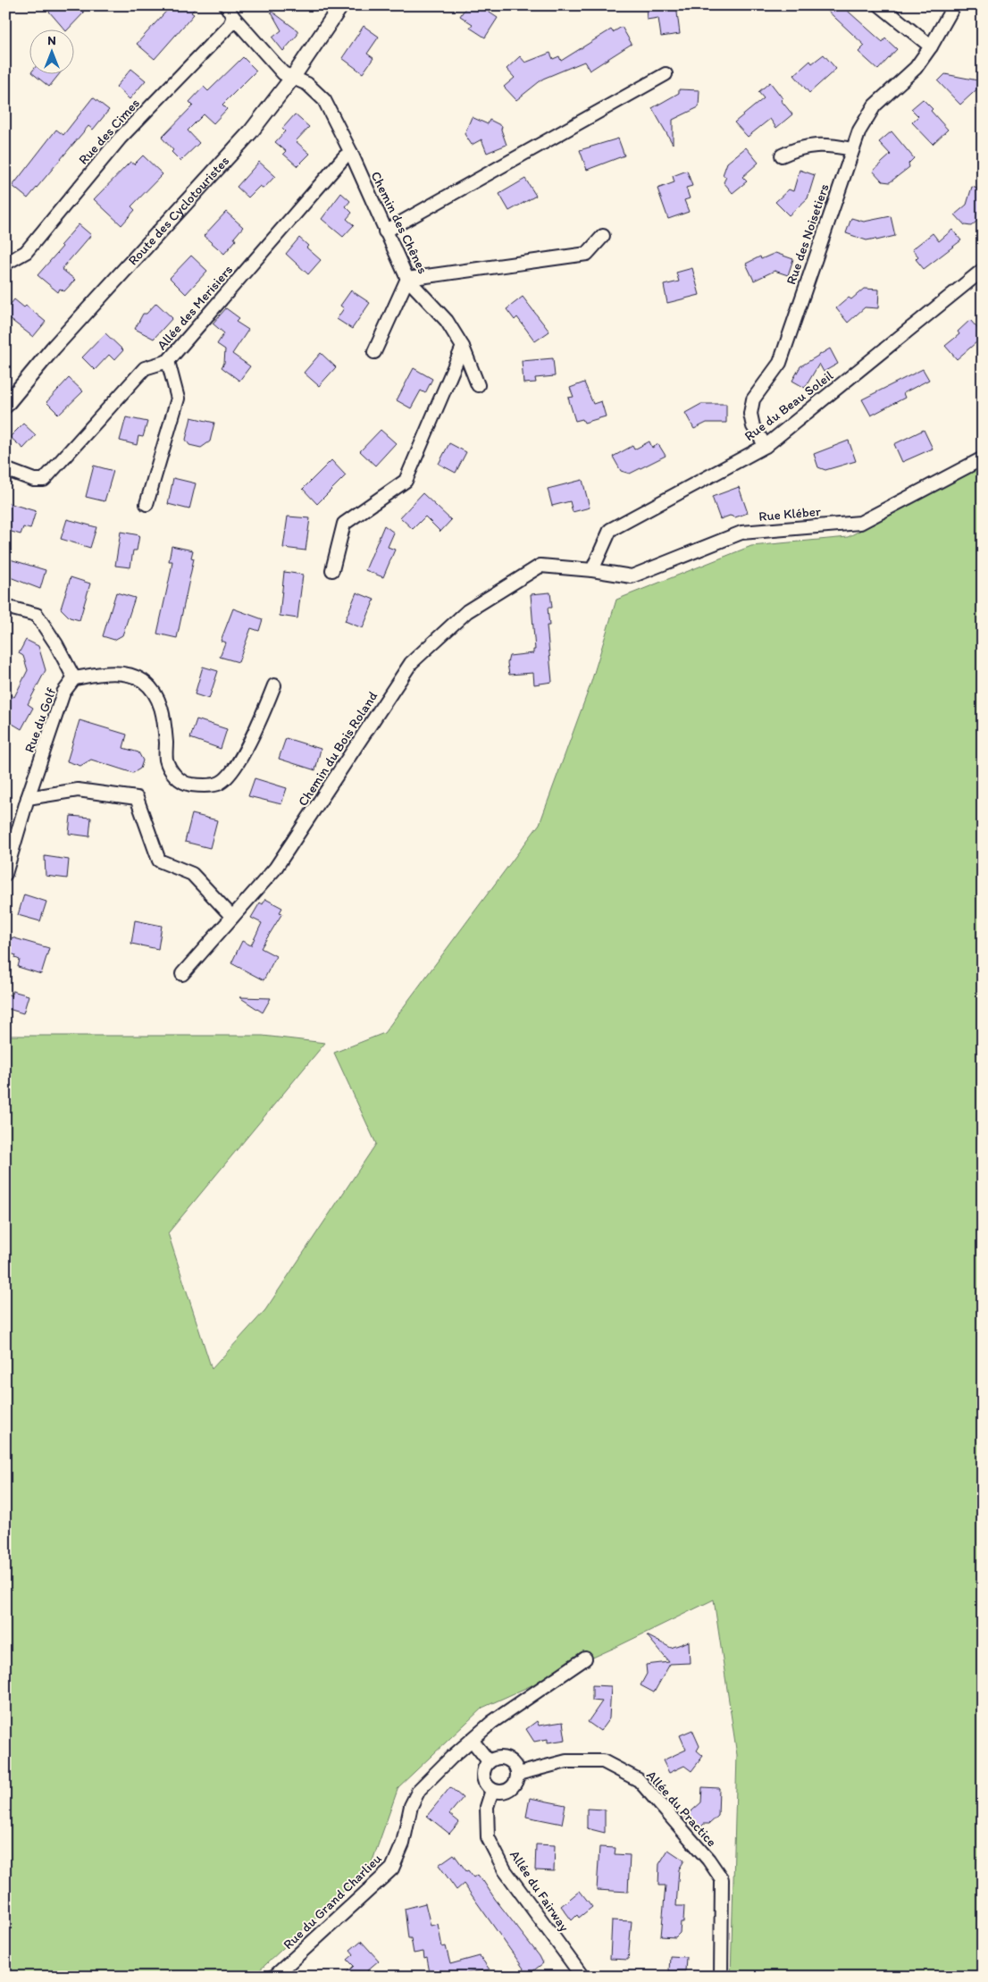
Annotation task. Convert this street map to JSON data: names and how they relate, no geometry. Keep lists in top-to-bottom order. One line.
{"streets":{"street":["Rue des Cimes","Route des Cyclotouristes","Chemin des Chênes","Rue des Noisetiers","Allée des Merisiers","Rue du Beau Soleil","Rue Kléber","Rue du Golf","Chemin du Bois Roland","Allée du Practice","Allée du Fairway","Rue du Grand Charlieu"]},"crossings":[["Rue des Cimes","Chemin des Chênes"],["Route des Cyclotouristes","Chemin des Chênes"],["Chemin des Chênes","Allée des Merisiers"],["Rue des Noisetiers","Rue du Beau Soleil"],["Rue du Beau Soleil","Rue Kléber"],["Rue du Beau Soleil","Chemin du Bois Roland"],["Rue Kléber","Chemin du Bois Roland"],["Allée du Practice","Allée du Fairway"]],"north":"top"}
